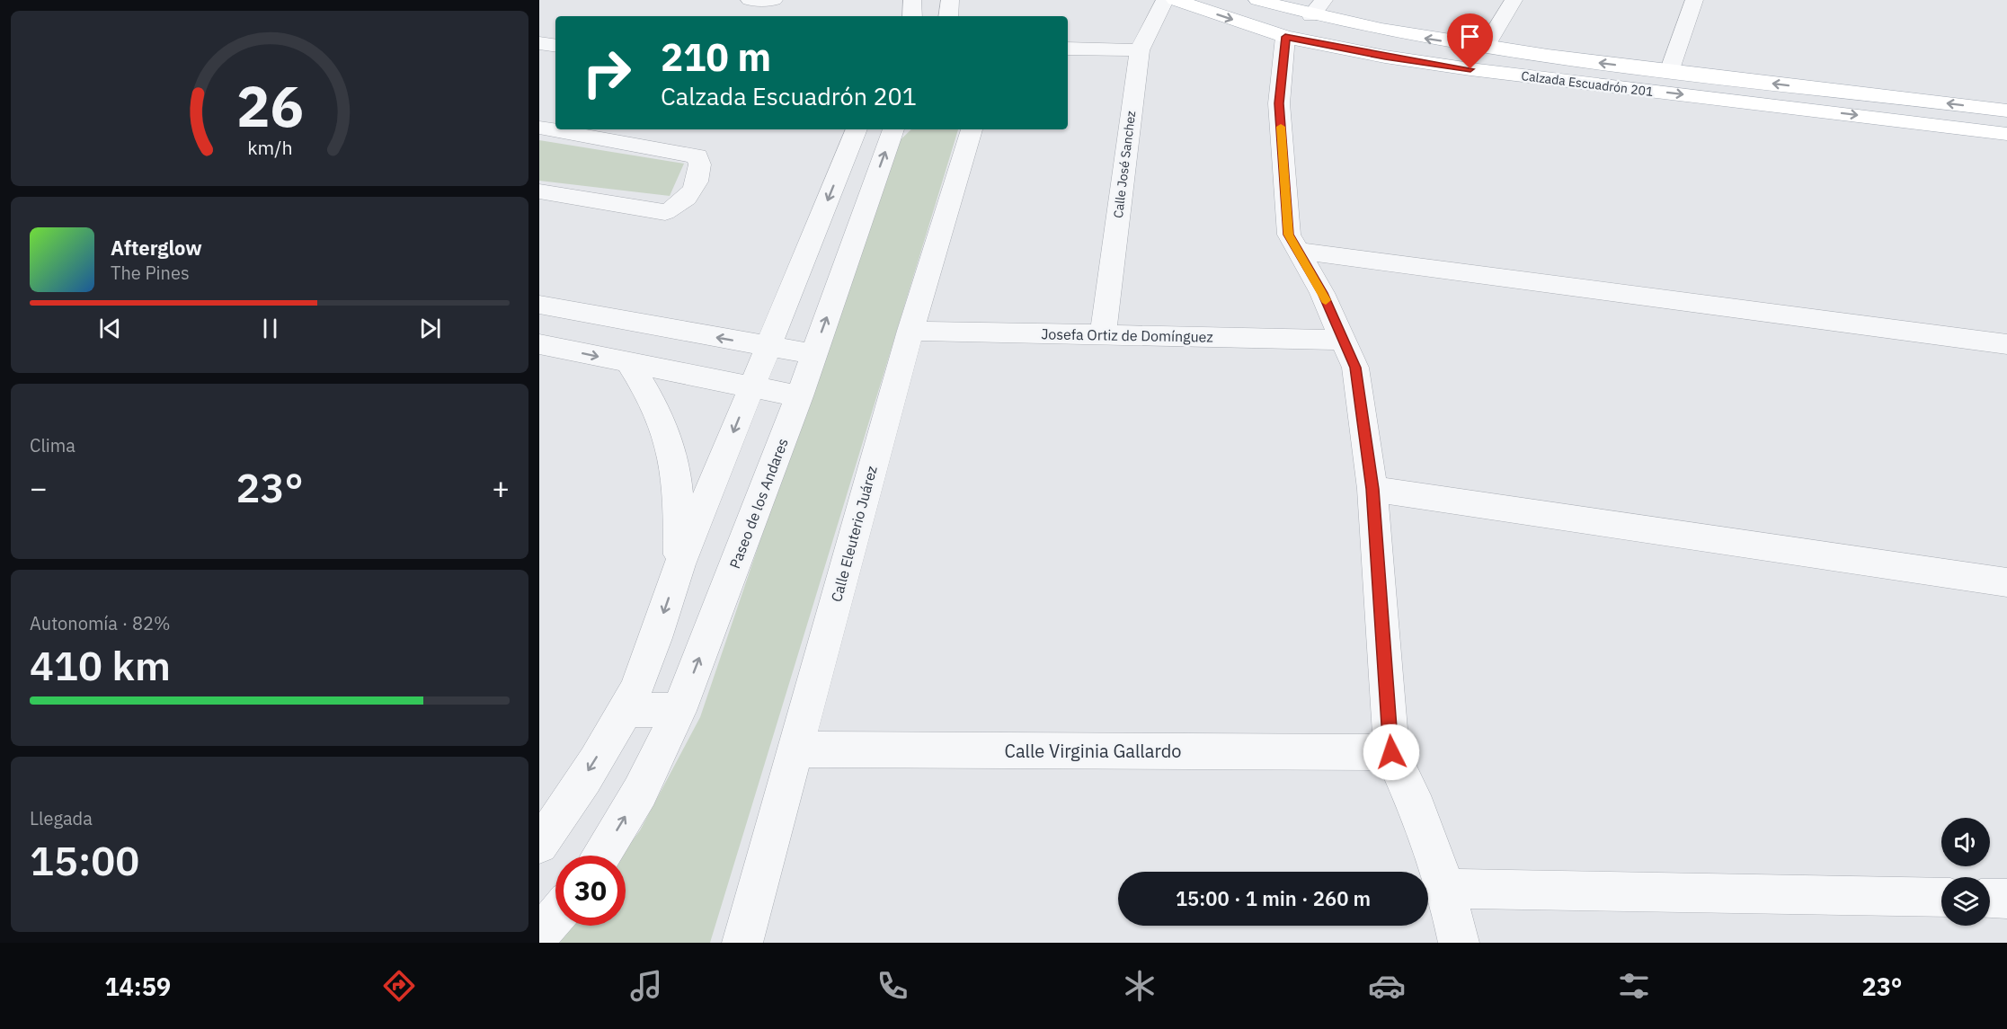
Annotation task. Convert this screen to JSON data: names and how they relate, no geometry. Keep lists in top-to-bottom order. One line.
{"streets":{"main road":["Calzada Escuadrón 201"],"street":["Calle José Sanchez","Josefa Ortiz de Domínguez","Paseo de los Andares","Calle Eleuterio Juárez","Calle Virginia Gallardo"]},"crossings":[["Calle José Sanchez","Josefa Ortiz de Domínguez"],["Josefa Ortiz de Domínguez","Calle Eleuterio Juárez"],["Calle Eleuterio Juárez","Calle Virginia Gallardo"]],"page":{"turn":["210 m","Calzada Escuadrón 201"],"song":["Afterglow","The Pines"],"tile":["Clima",["Autonomía · 82%","410 km"],["Llegada","15:00"]],"heat":["−","23°","+"],"limit":"30","trip":"15:00 · 1 min · 260 m","tabs":["14:59","23°"],"gauge":["26","km/h"]}}
